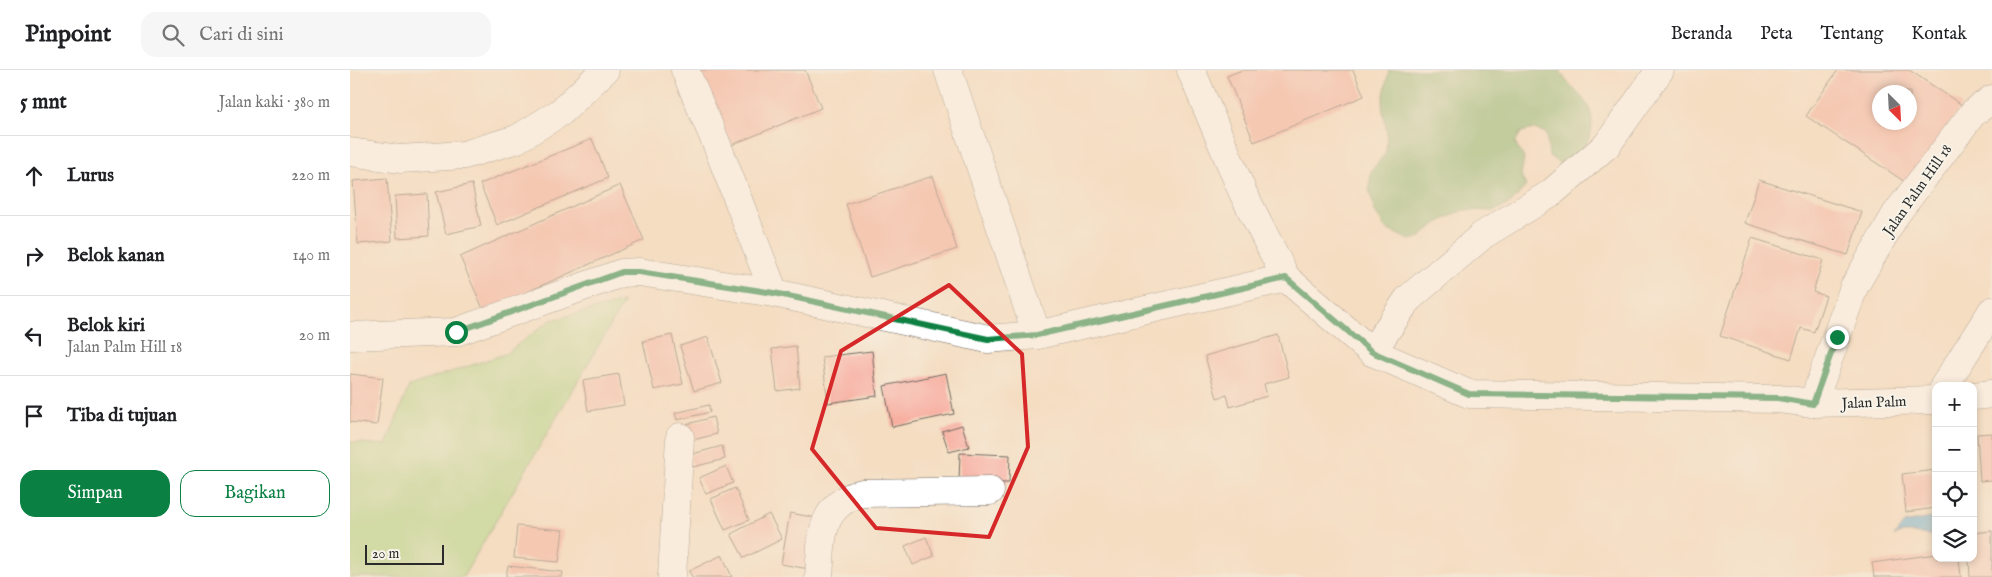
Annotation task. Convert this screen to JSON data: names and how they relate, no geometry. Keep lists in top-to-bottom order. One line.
{"streets":{"street":["Jalan Palm Hill 18","Jalan Palm"]},"crossings":[["Jalan Palm Hill 18","Jalan Palm"]],"scale_bar":"20 m","north":"bottom right","page":{"header":"Pinpoint","search":"Cari di sini","nav":["Beranda","Peta","Tentang","Kontak"],"heading":["5 mnt","Jalan kaki · 380 m"],"list":[["Lurus","220 m"],["Belok kanan","140 m"],["Belok kiri","Jalan Palm Hill 18","20 m"],"Tiba di tujuan"],"map_buttons":["+","−"],"buttons":["Simpan","Bagikan"],"scale":"20 m"}}
